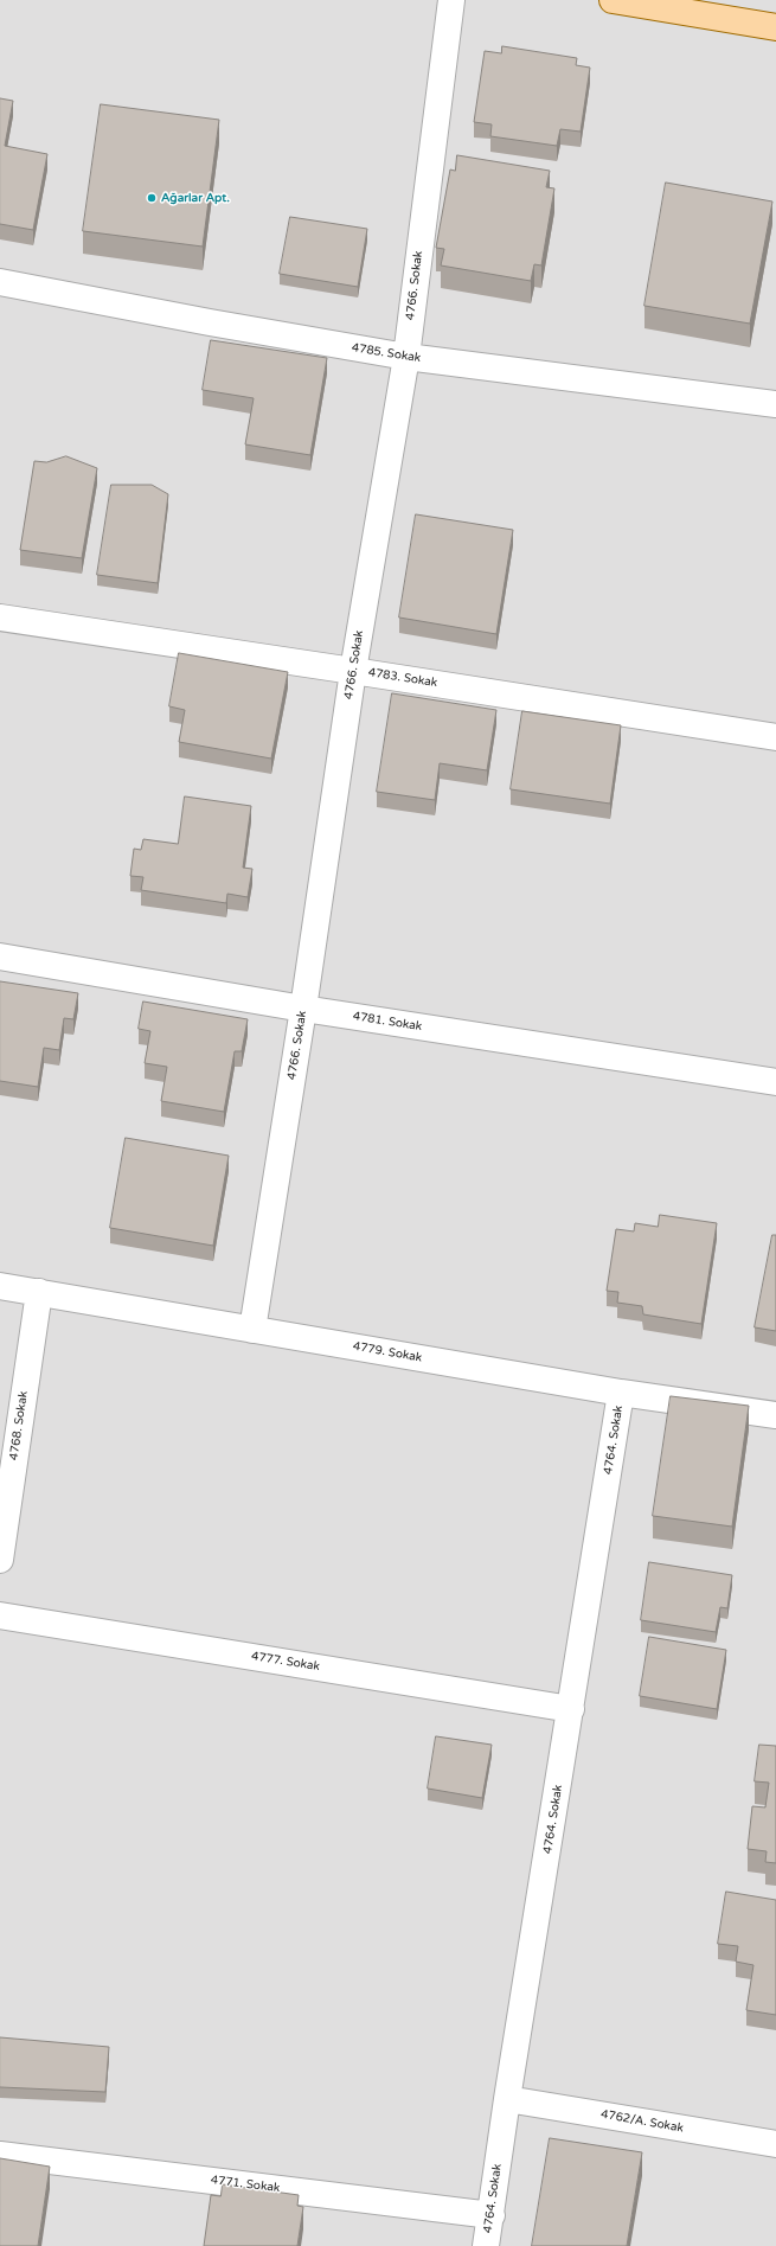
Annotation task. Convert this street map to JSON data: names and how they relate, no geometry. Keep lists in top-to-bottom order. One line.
{"streets":{"street":["4766. Sokak","4785. Sokak","4783. Sokak","4781. Sokak","4779. Sokak","4768. Sokak","4764. Sokak","4777. Sokak","4762/A. Sokak","4771. Sokak"]},"crossings":[["4766. Sokak","4785. Sokak"],["4766. Sokak","4783. Sokak"],["4766. Sokak","4781. Sokak"],["4766. Sokak","4779. Sokak"],["4779. Sokak","4768. Sokak"],["4779. Sokak","4764. Sokak"],["4764. Sokak","4777. Sokak"],["4764. Sokak","4762/A. Sokak"],["4764. Sokak","4771. Sokak"]],"places":["Ağarlar Apt."]}
